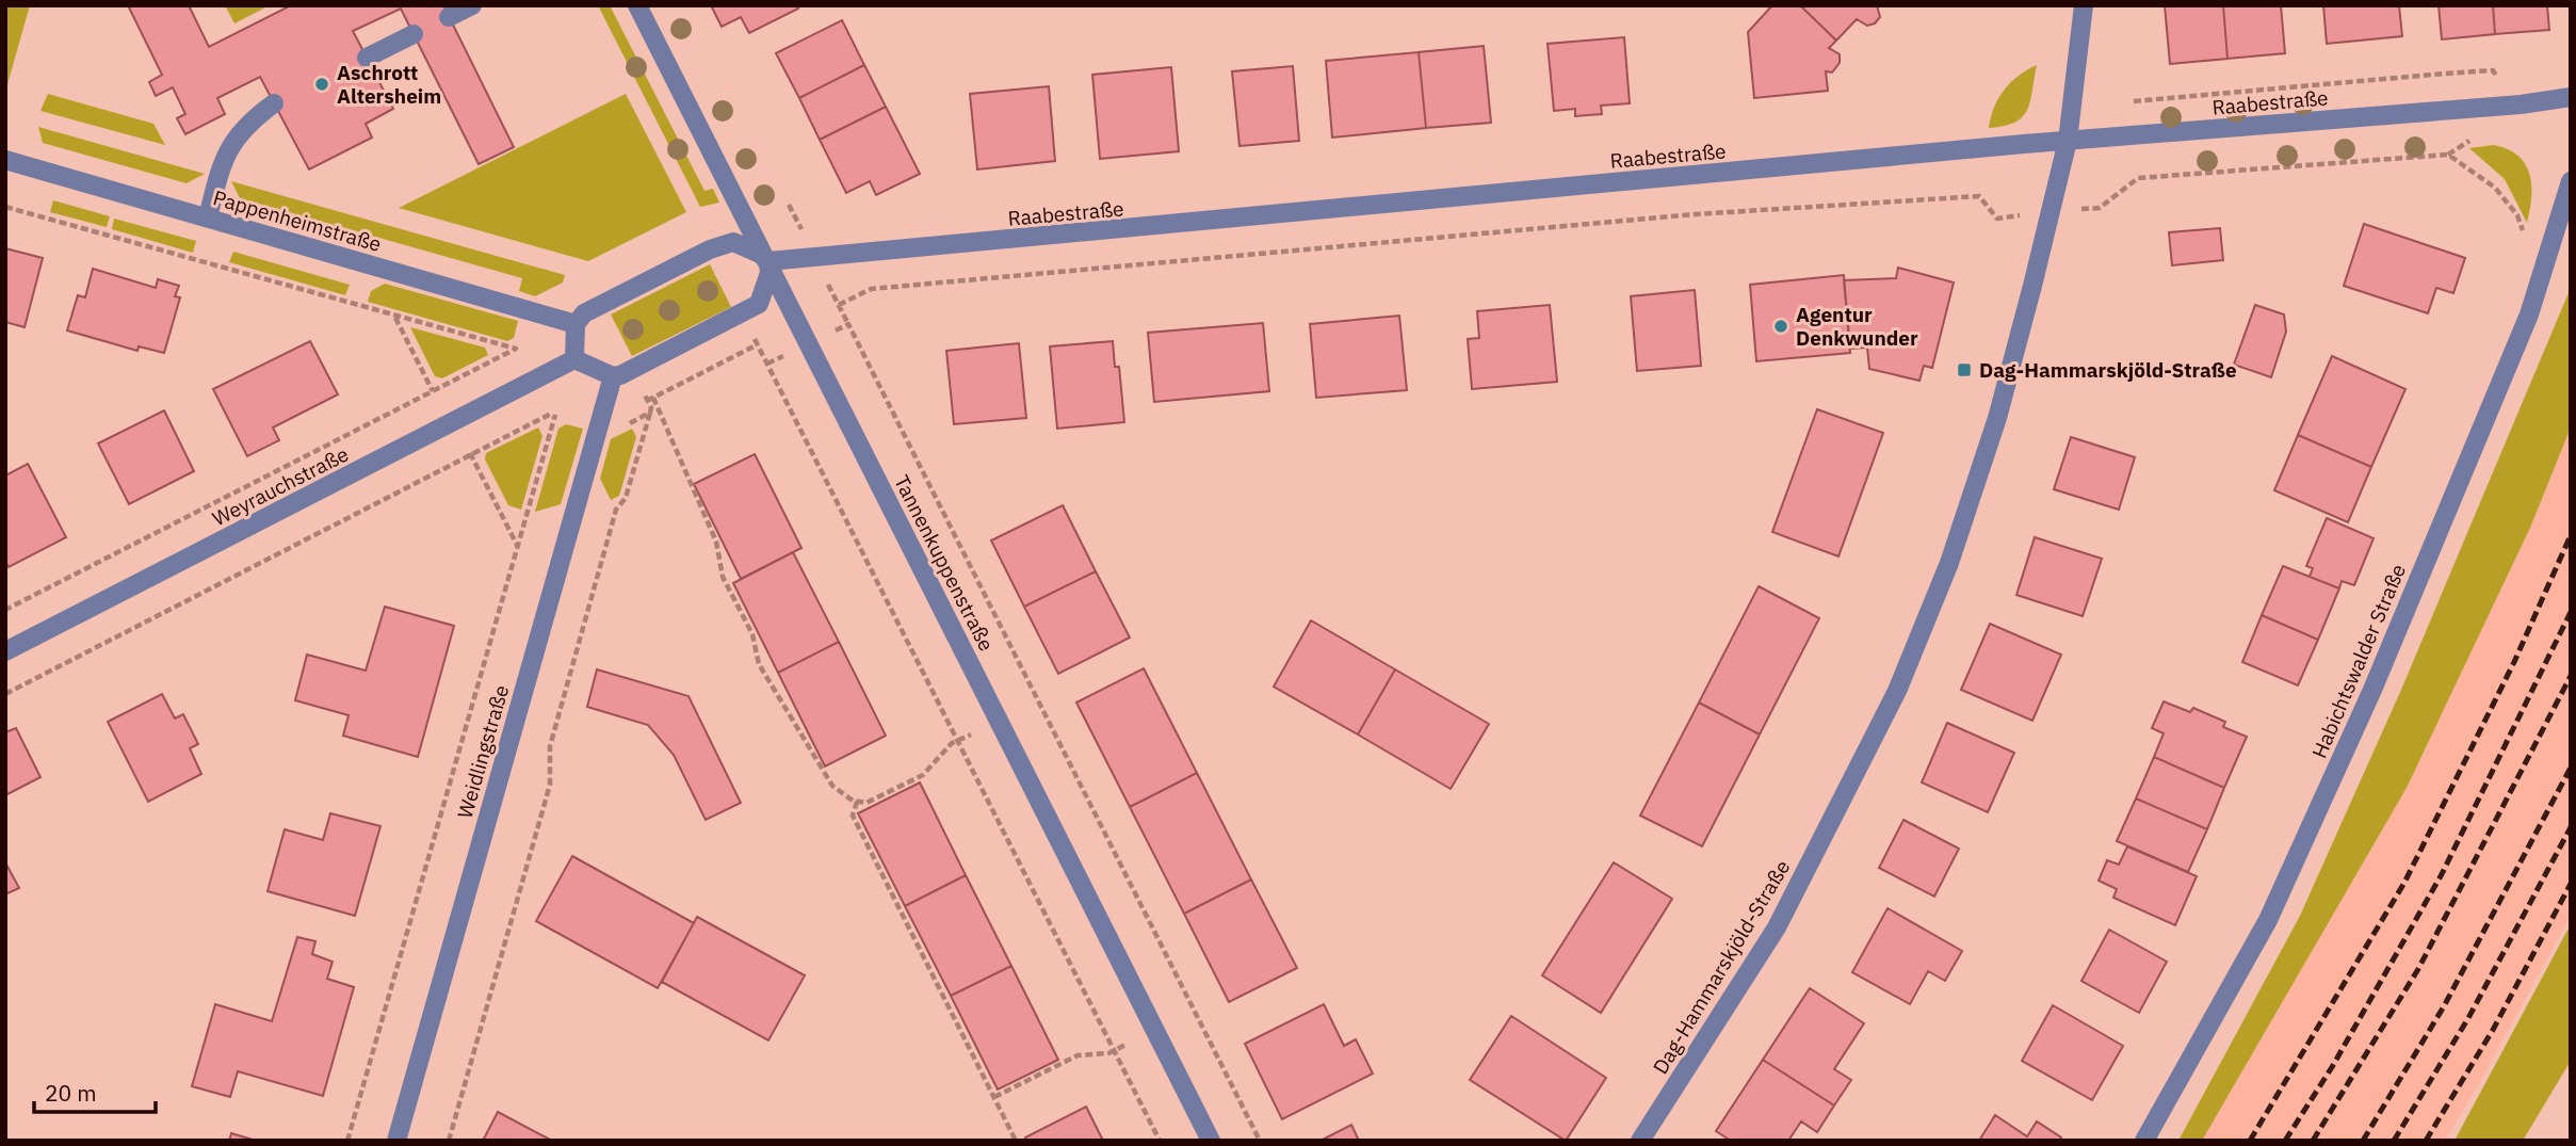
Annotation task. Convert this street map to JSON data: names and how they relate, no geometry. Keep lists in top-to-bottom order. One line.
{"streets":{"street":["Raabestraße","Pappenheimstraße","Weyrauchstraße","Tannenkuppenstraße","Habichtswalder Straße","Weidlingstraße","Dag-Hammarskjöld-Straße"]},"crossings":[["Raabestraße","Tannenkuppenstraße"],["Raabestraße","Dag-Hammarskjöld-Straße"]],"places":{"other":["Aschrott Altersheim","Agentur Denkwunder"],"transit":["Dag-Hammarskjöld-Straße"]},"scale_bar":"20 m"}
